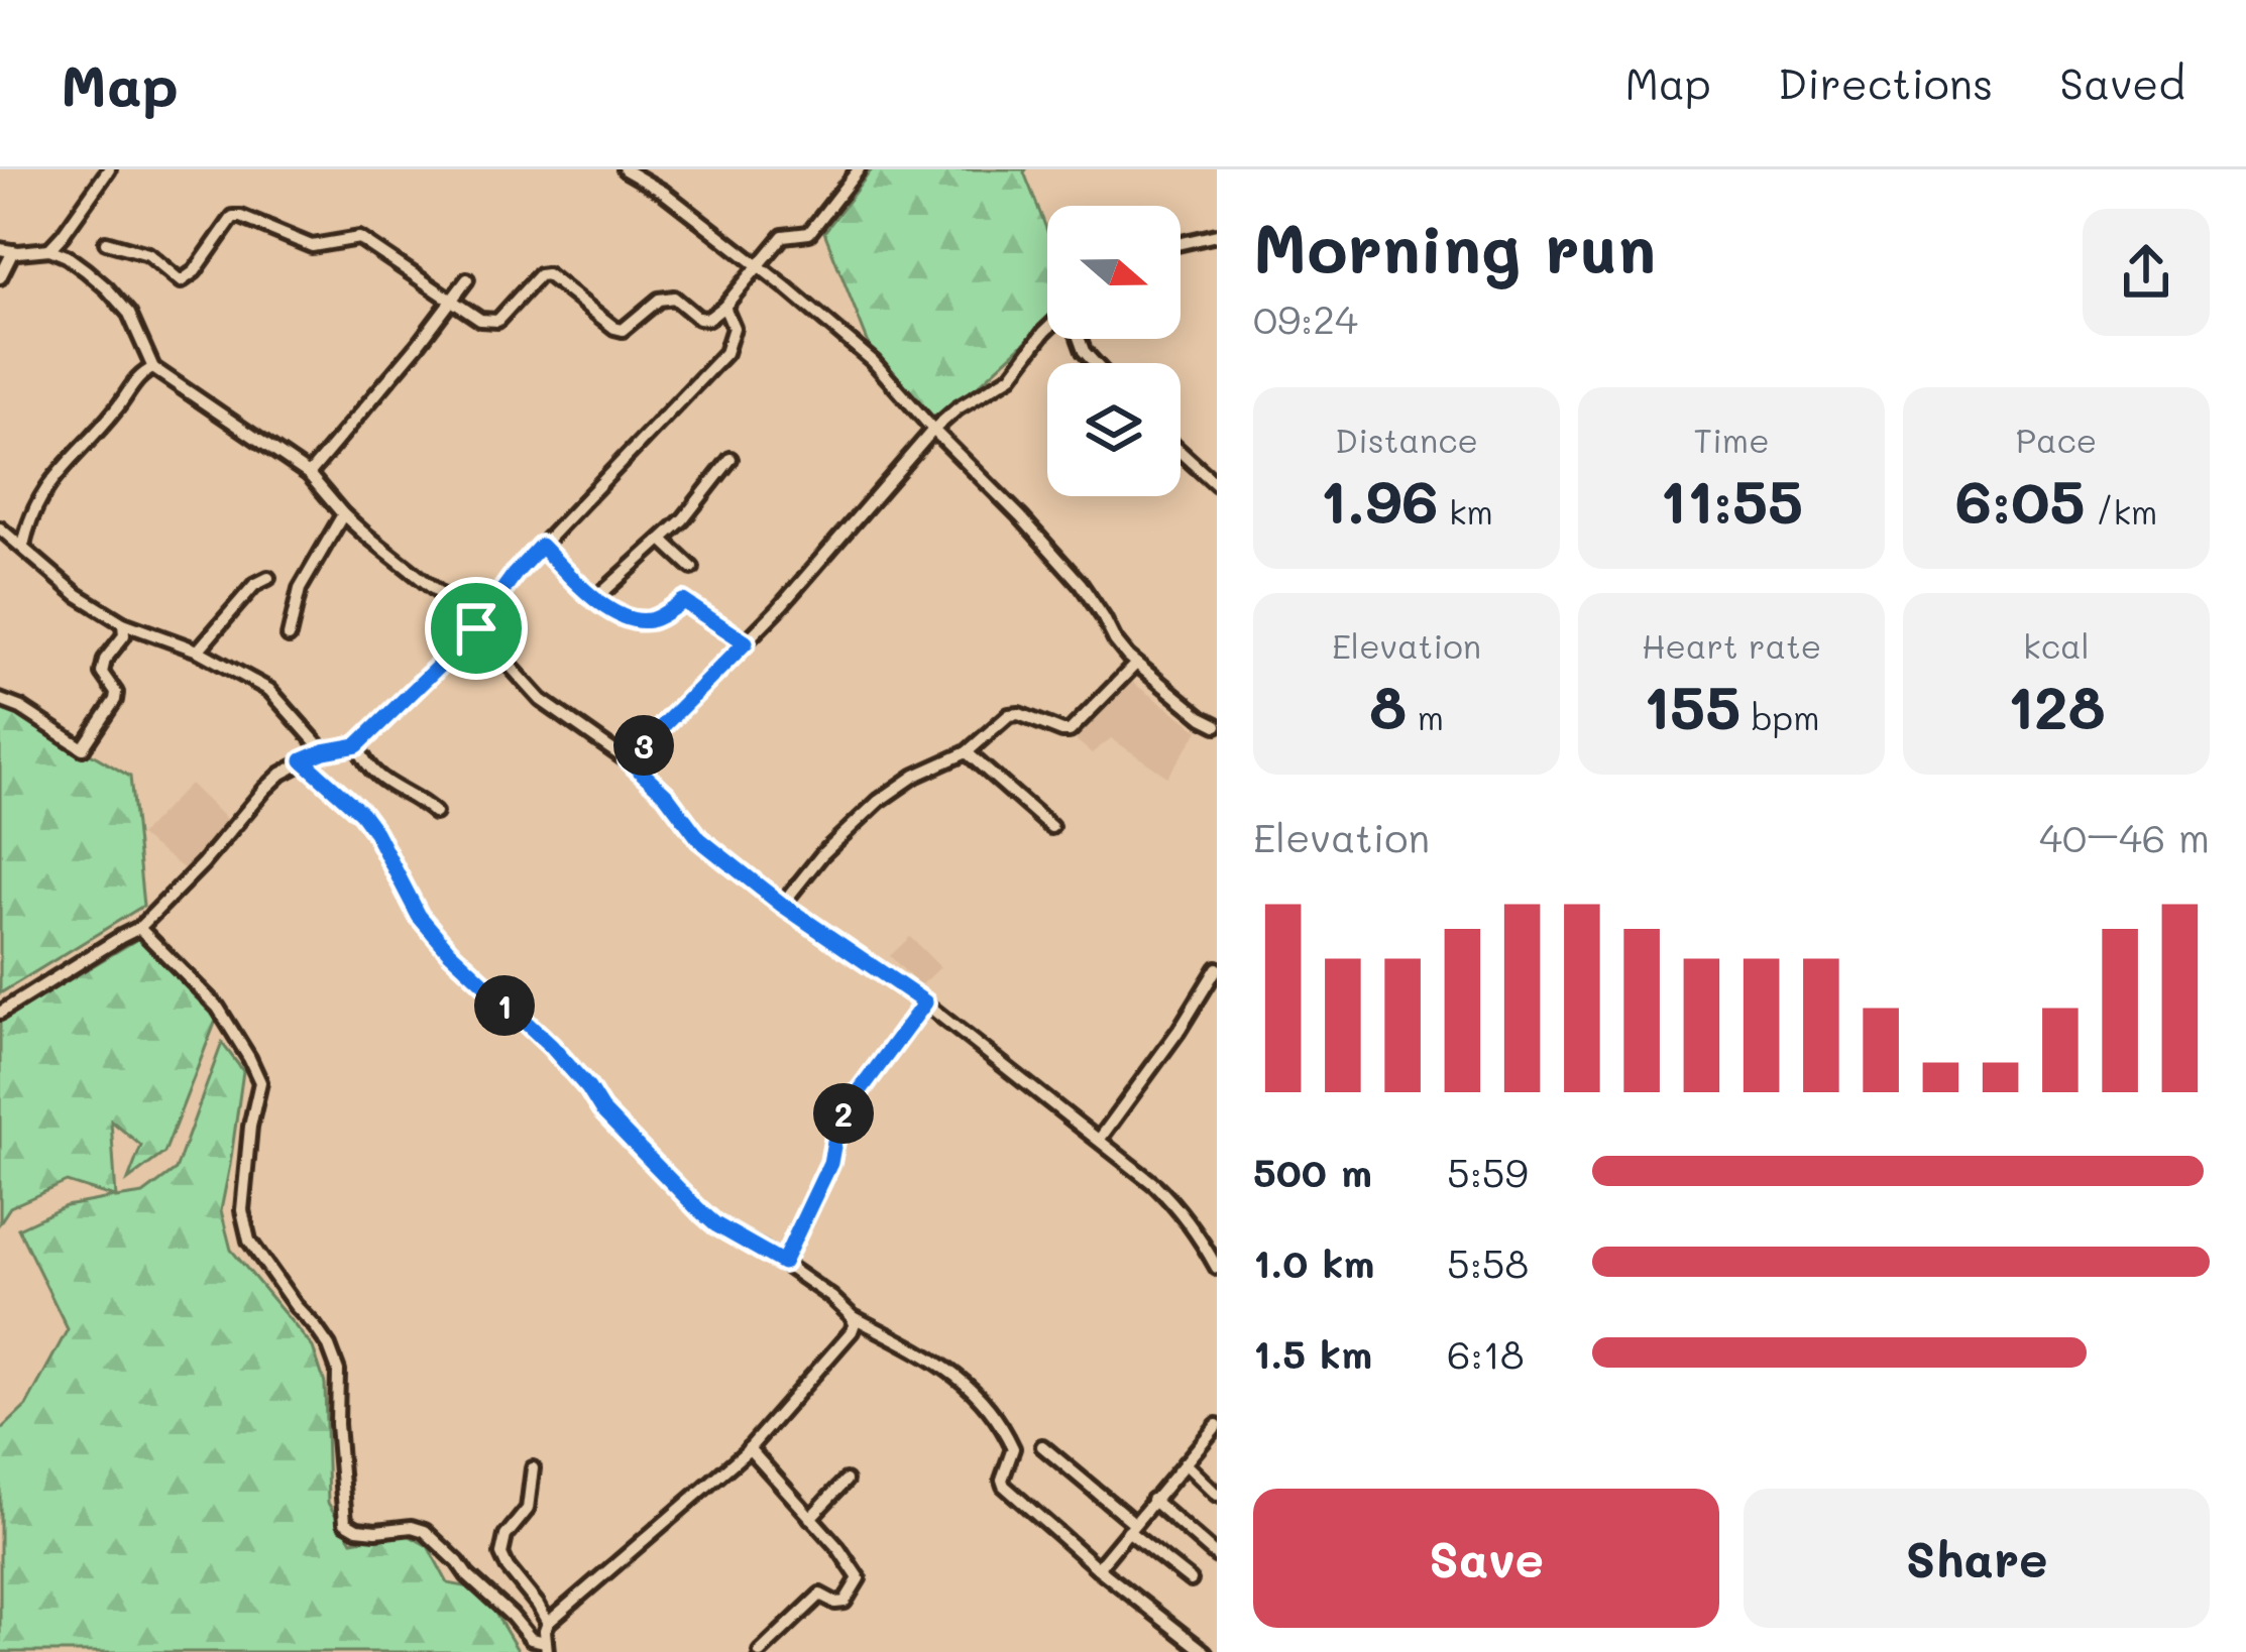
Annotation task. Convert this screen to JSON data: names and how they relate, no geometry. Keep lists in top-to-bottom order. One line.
{"north":"right","page":{"header":"Map","nav":["Map","Directions","Saved"],"heading":["Morning run","09:24"],"stats":[["Distance","1.96 km"],["Time","11:55"],["Pace","6:05 /km"],["Elevation","8 m"],["Heart rate","155 bpm"],["kcal","128"]],"pins":["3","1","2"],"chart":["Elevation","40–46 m"],"list":[{"name":"500 m","note":"5:59"},{"name":"1.0 km","note":"5:58"},{"name":"1.5 km","note":"6:18"}],"buttons":["Save","Share"]}}
